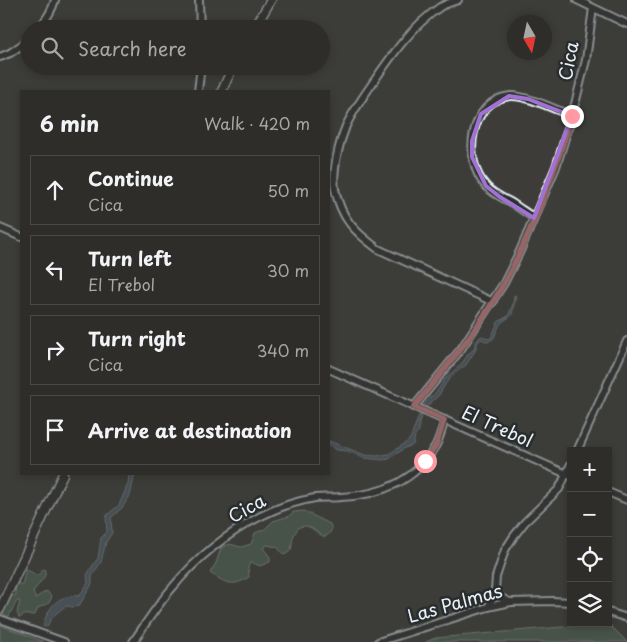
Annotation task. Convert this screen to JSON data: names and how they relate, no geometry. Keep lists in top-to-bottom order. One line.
{"streets":{"street":["Cica","El Trebol","Las Palmas"]},"crossings":[["Cica","El Trebol"]],"north":"bottom","page":{"search":"Search here","heading":["6 min","Walk · 420 m"],"list":[["Continue","Cica","50 m"],["Turn left","El Trebol","30 m"],["Turn right","Cica","340 m"],"Arrive at destination"],"map_buttons":["+","−"]}}
